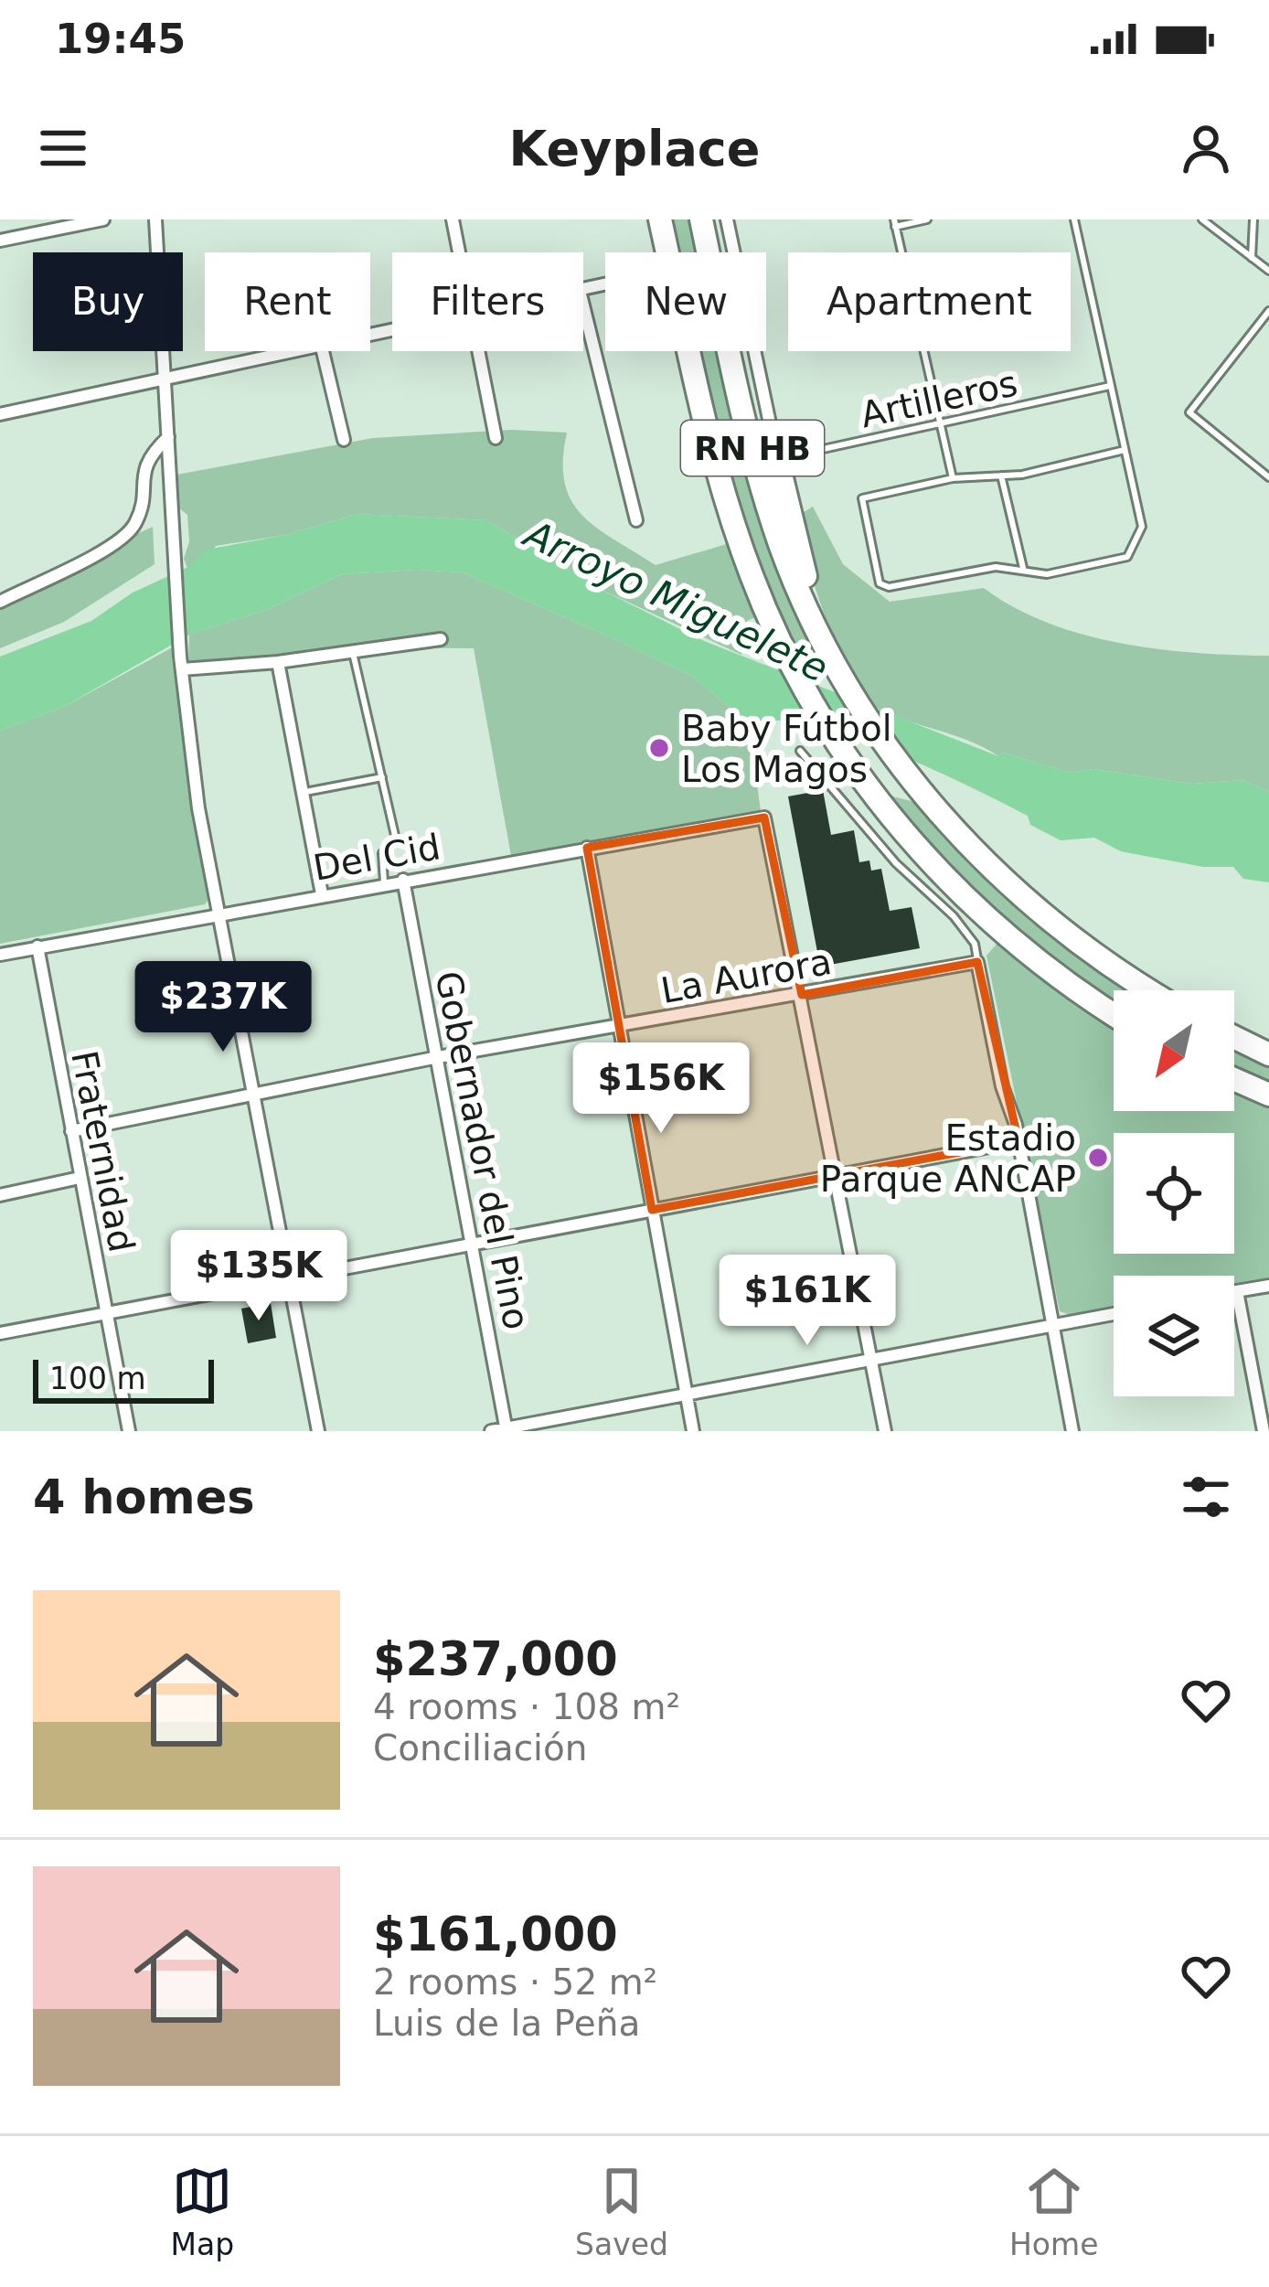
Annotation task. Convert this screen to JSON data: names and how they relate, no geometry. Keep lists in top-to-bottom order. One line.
{"streets":{"highway":["RN HB"],"street":["Del Cid","La Aurora","Gobernador del Pino","Fraternidad"],"lane":["Artilleros"]},"crossings":[["Del Cid","La Aurora"],["Del Cid","Gobernador del Pino"],["Del Cid","Fraternidad"],["La Aurora","Gobernador del Pino"],["La Aurora","Fraternidad"]],"water":["Arroyo Miguelete"],"places":["Baby Fútbol Los Magos","Estadio Parque ANCAP"],"scale_bar":"100 m","north":"bottom left","page":{"status":"19:45","header":"Keyplace","chip":["Buy","Rent","Filters","New","Apartment"],"price":["$237K","$156K","$135K","$161K"],"scale":"100 m","heading":"4 homes","list":[{"name":"$237,000","note":"4 rooms · 108 m² · Conciliación"},{"name":"$161,000","note":"2 rooms · 52 m² · Luis de la Peña"}],"tabs":["Map","Saved","Home"]}}
